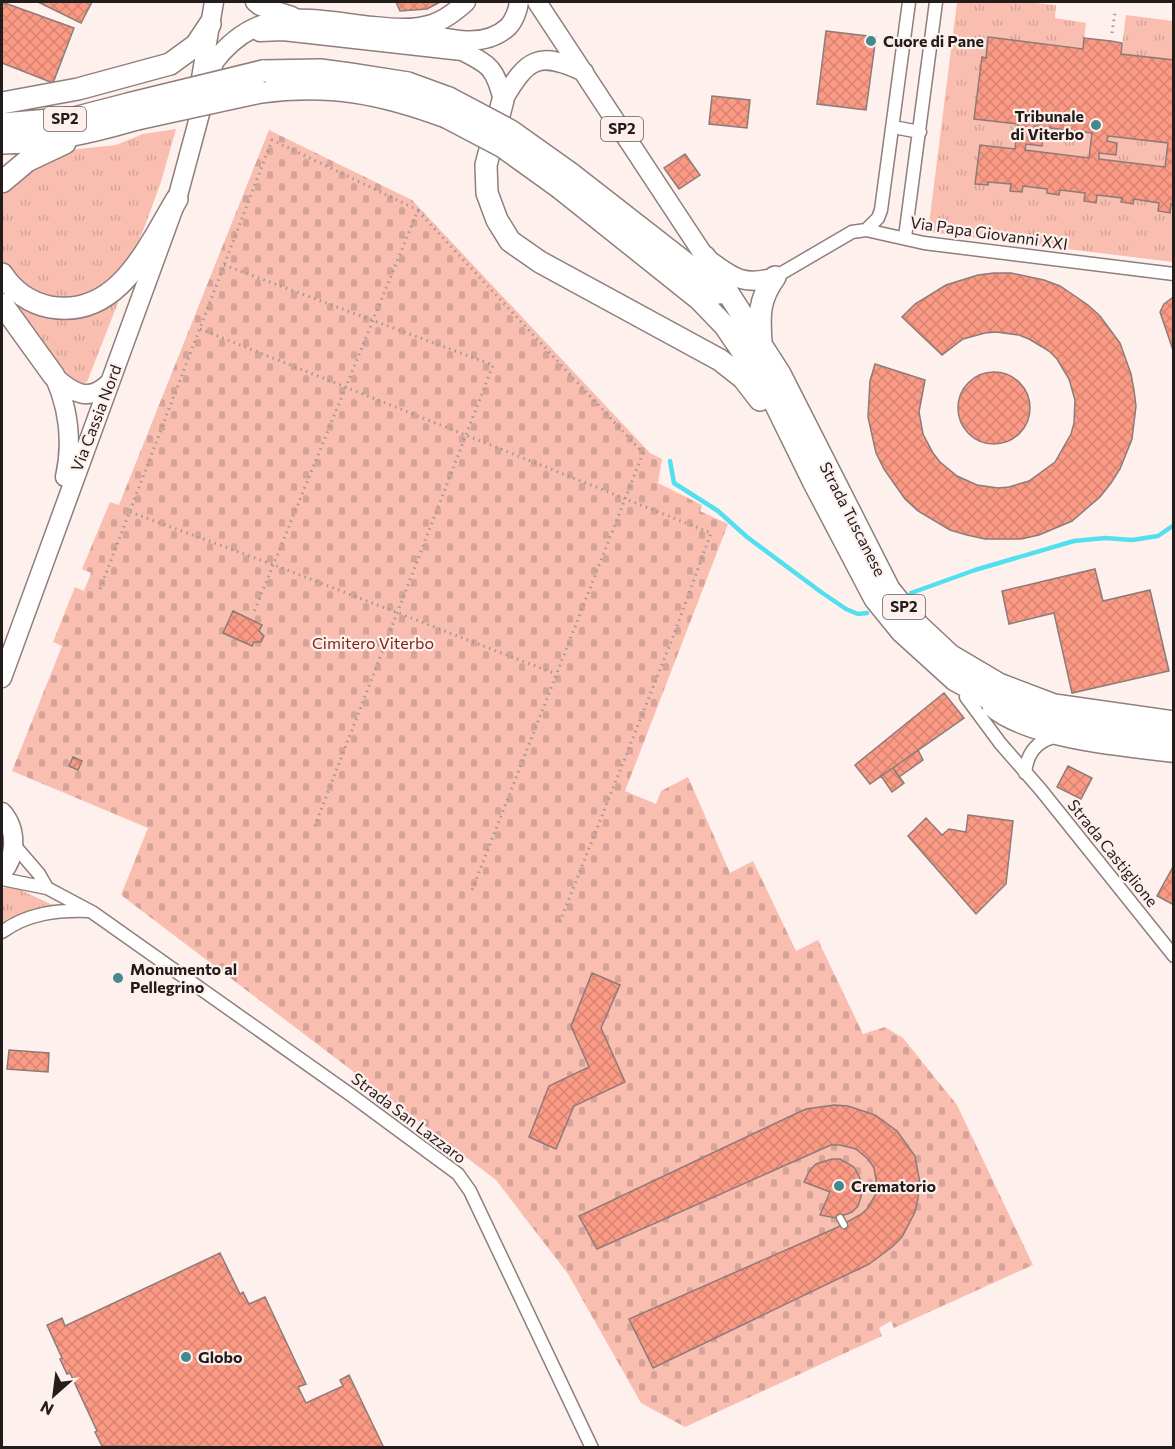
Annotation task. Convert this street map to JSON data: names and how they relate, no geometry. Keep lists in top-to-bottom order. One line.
{"streets":{"highway":["SP2","Strada Tuscanese"],"main road":["Via Cassia Nord"],"street":["Via Papa Giovanni XXI","Strada Castiglione","Strada San Lazzaro"]},"crossings":[["SP2","Strada Tuscanese"],["Strada Tuscanese","Strada Castiglione"]],"parks":["Cimitero Viterbo"],"places":["Cuore di Pane","Tribunale di Viterbo","Monumento al Pellegrino","Crematorio","Globo"],"north":"bottom left"}
